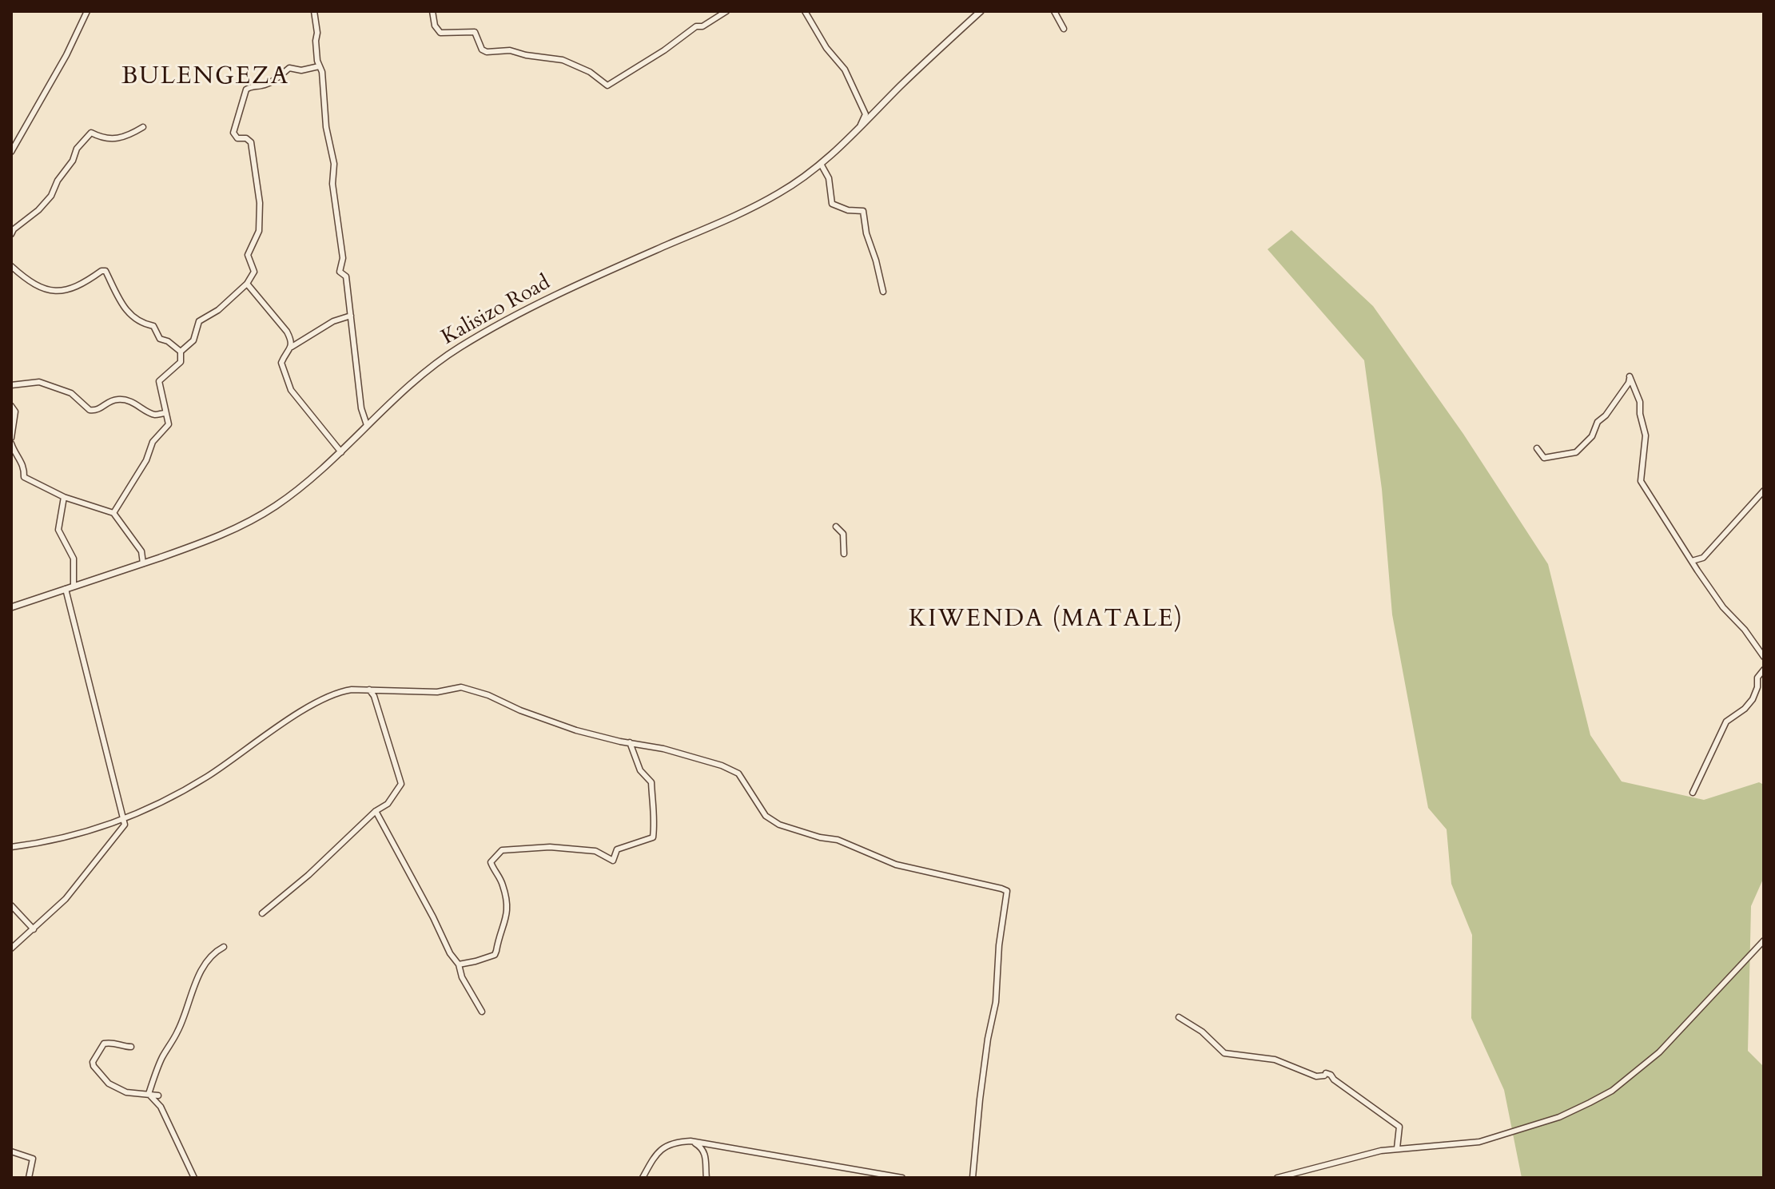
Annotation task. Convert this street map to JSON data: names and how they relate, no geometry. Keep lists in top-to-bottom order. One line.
{"streets":{"street":["Kalisizo Road"]},"districts":["BULENGEZA","KIWENDA (MATALE)"]}
